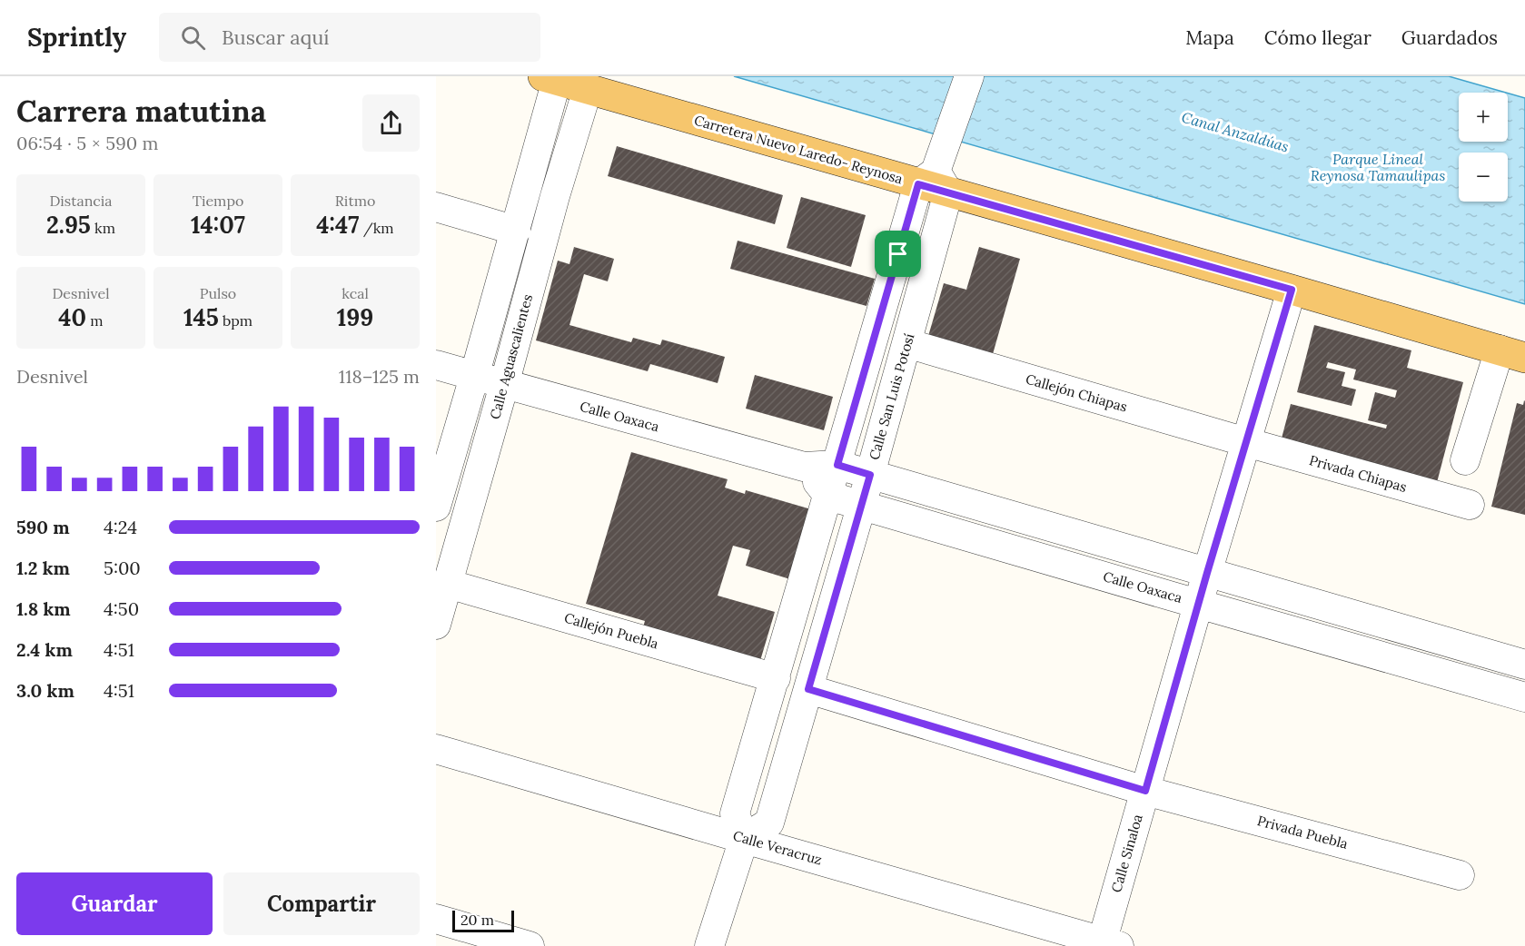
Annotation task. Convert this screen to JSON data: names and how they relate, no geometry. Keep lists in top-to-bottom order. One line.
{"streets":{"main road":["Carretera Nuevo Laredo- Reynosa"],"street":["Calle Aguascalientes","Callejón Chiapas","Calle San Luis Potosí","Calle Oaxaca","Privada Chiapas","Callejón Puebla","Privada Puebla","Calle Veracruz","Calle Sinaloa"]},"crossings":[["Carretera Nuevo Laredo- Reynosa","Calle Aguascalientes"],["Carretera Nuevo Laredo- Reynosa","Calle San Luis Potosí"],["Carretera Nuevo Laredo- Reynosa","Calle Sinaloa"],["Calle Aguascalientes","Calle Oaxaca"],["Calle Aguascalientes","Callejón Puebla"],["Callejón Chiapas","Calle San Luis Potosí"],["Callejón Chiapas","Privada Chiapas"],["Callejón Chiapas","Calle Sinaloa"],["Calle San Luis Potosí","Calle Oaxaca"],["Calle San Luis Potosí","Callejón Puebla"],["Calle San Luis Potosí","Calle Veracruz"],["Calle Oaxaca","Calle Sinaloa"],["Privada Chiapas","Calle Sinaloa"],["Privada Puebla","Calle Sinaloa"],["Calle Veracruz","Calle Sinaloa"]],"water":["Canal Anzaldúas","Parque Lineal Reynosa Tamaulipas"],"scale_bar":"20 m","page":{"header":"Sprintly","search":"Buscar aquí","nav":["Mapa","Cómo llegar","Guardados"],"heading":["Carrera matutina","06:54 · 5 × 590 m"],"map_buttons":["+","−"],"stats":[["Distancia","2.95 km"],["Tiempo","14:07"],["Ritmo","4:47 /km"],["Desnivel","40 m"],["Pulso","145 bpm"],["kcal","199"]],"chart":["Desnivel","118–125 m"],"list":[{"name":"590 m","note":"4:24"},{"name":"1.2 km","note":"5:00"},{"name":"1.8 km","note":"4:50"},{"name":"2.4 km","note":"4:51"},{"name":"3.0 km","note":"4:51"}],"buttons":["Guardar","Compartir"],"scale":"20 m"}}
